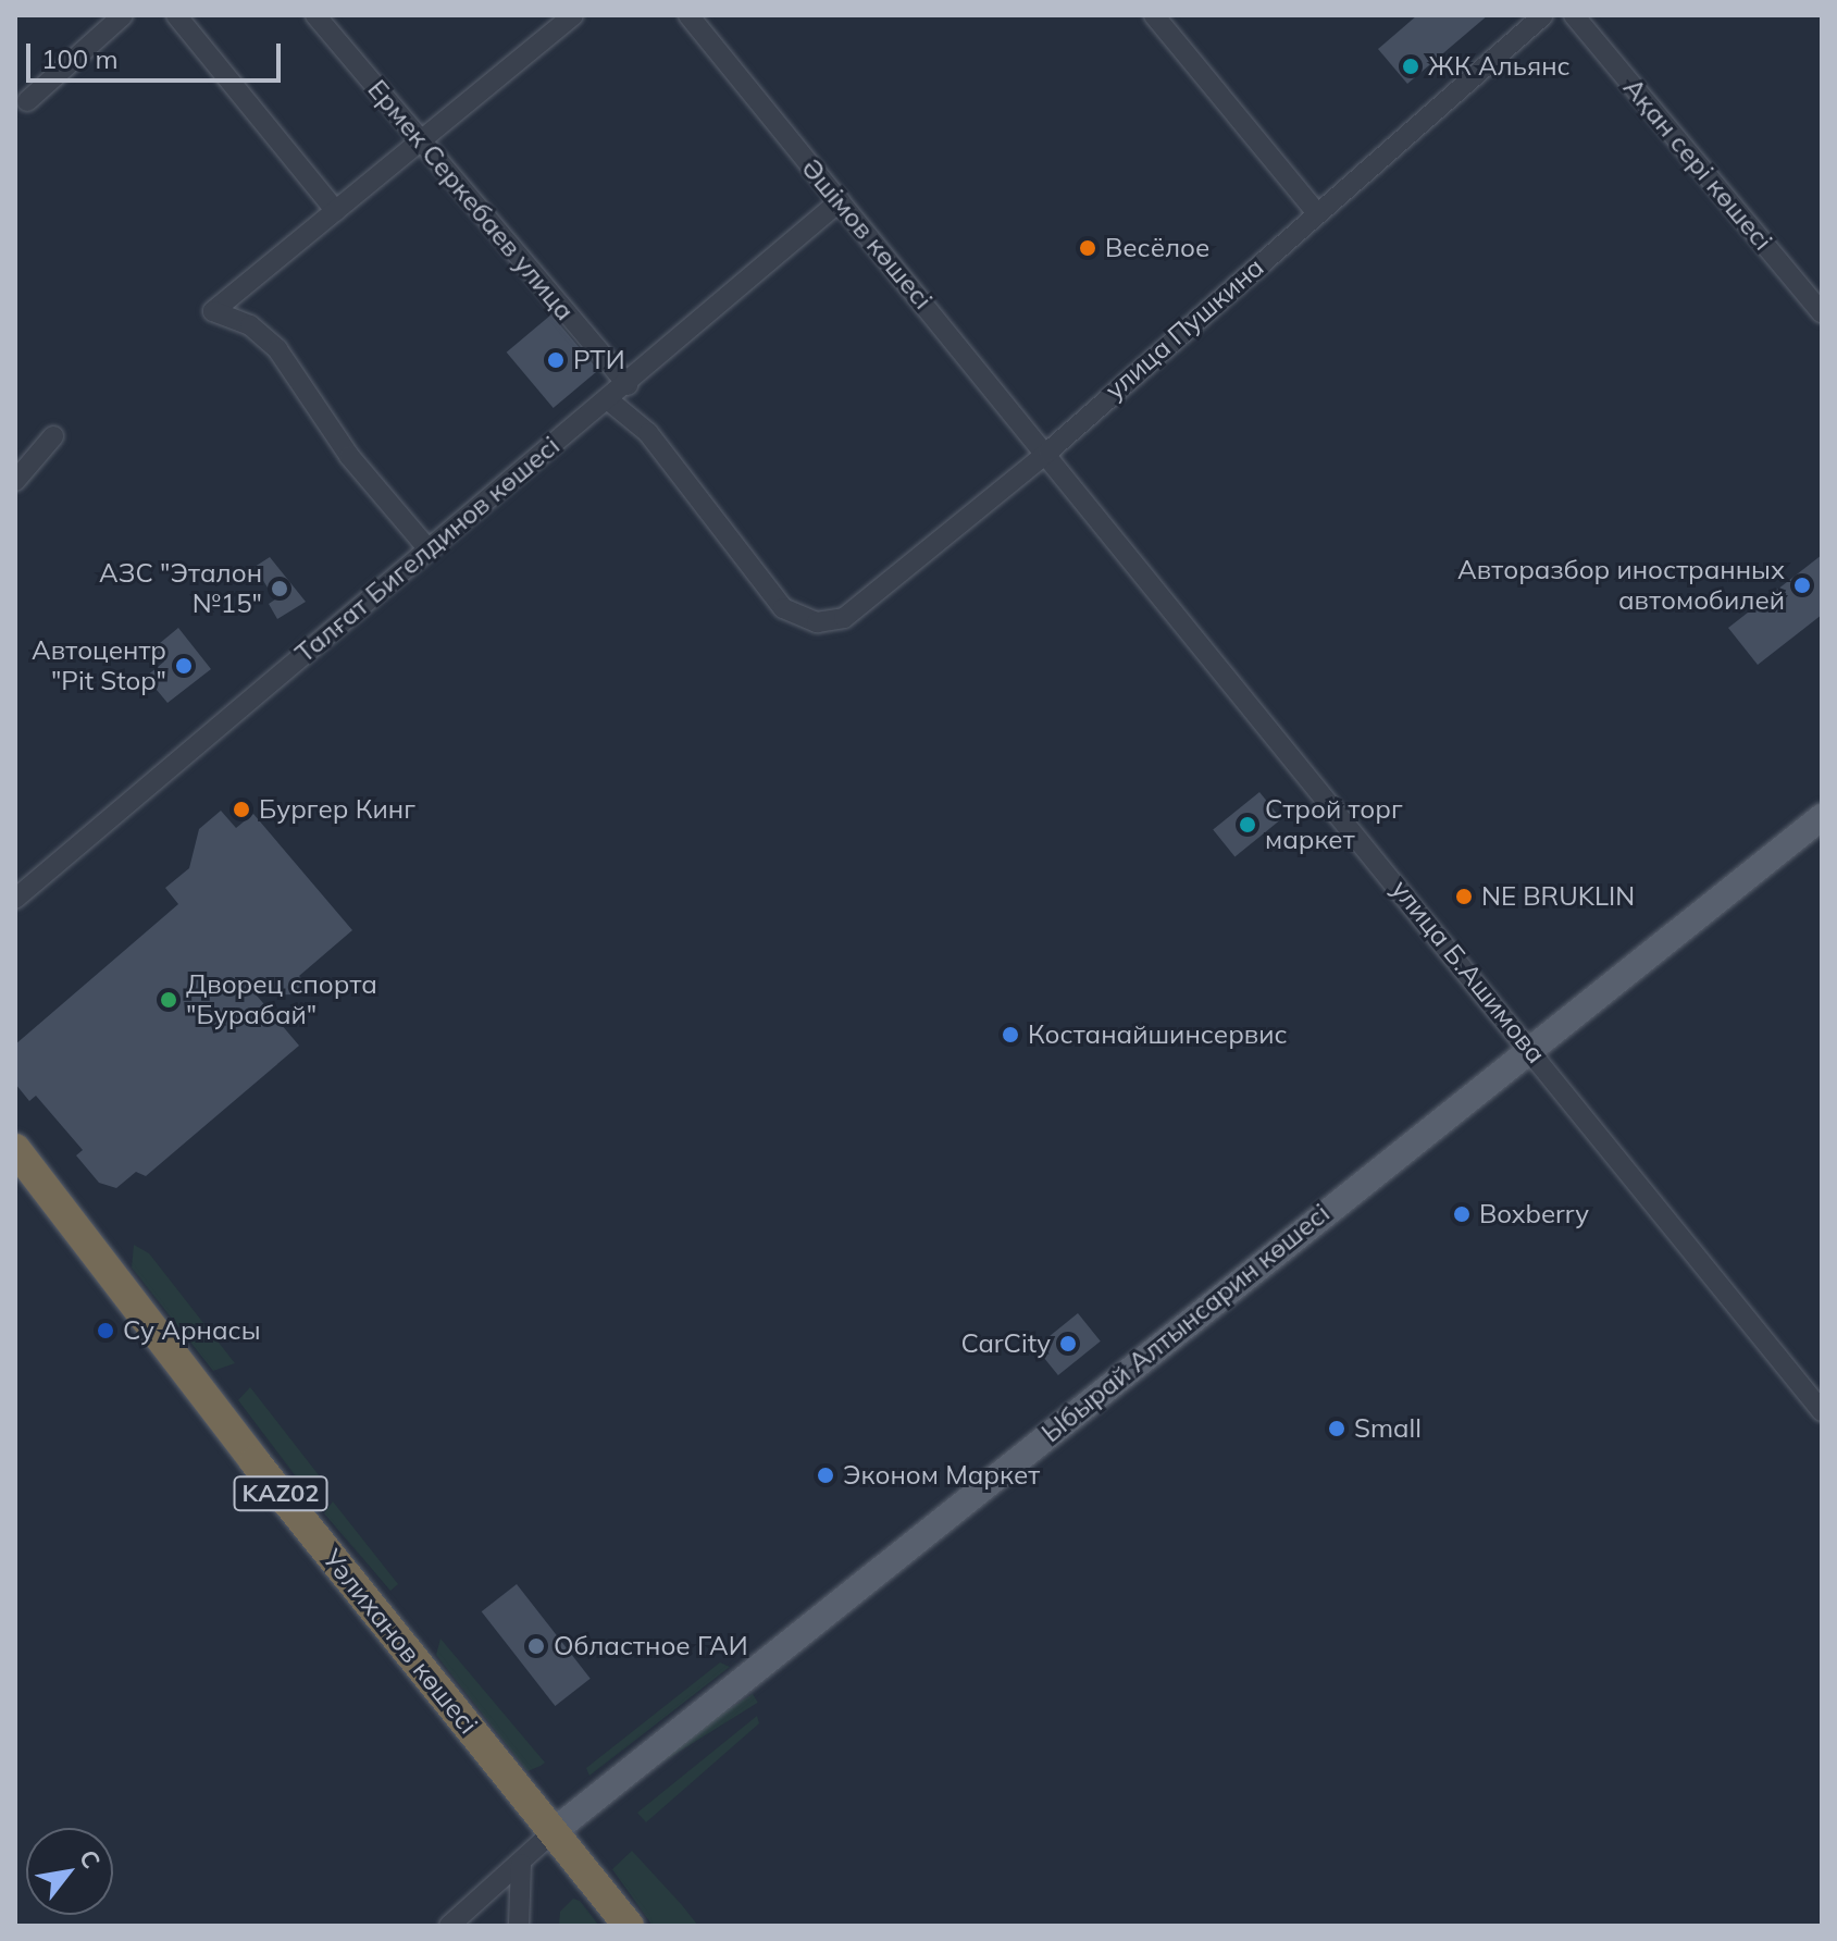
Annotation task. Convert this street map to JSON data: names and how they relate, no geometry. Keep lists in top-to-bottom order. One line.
{"streets":{"highway":["KАZ02","Уәлиханов көшесі"],"main road":["Ыбырай Алтынсарин көшесі"],"street":["Ақан сері көшесі","Ермек Серкебаев улица","Әшімов көшесі","улица Пушкина","Талғат Бигелдинов көшесі","улица Б.Ашимова"]},"crossings":[["Ермек Серкебаев улица","Талғат Бигелдинов көшесі"],["Әшімов көшесі","улица Пушкина"],["Әшімов көшесі","Талғат Бигелдинов көшесі"],["Әшімов көшесі","улица Б.Ашимова"],["улица Пушкина","Талғат Бигелдинов көшесі"],["улица Пушкина","улица Б.Ашимова"],["улица Б.Ашимова","Ыбырай Алтынсарин көшесі"],["Ыбырай Алтынсарин көшесі","Уәлиханов көшесі"]],"places":["ЖК Альянс","Весёлое","РТИ","Авторазбор иностранных автомобилей","АЗС \"Эталон №15\"","Автоцентр \"Pit Stop\"","Бургер Кинг","Строй торг маркет","NE BRUKLIN","Дворец спорта \"Бурабай\"","Костанайшинсервис","Boxberry","Су Арнасы","CarCity","Small","Эконом Маркет","Областное ГАИ"],"scale_bar":"100 m","north":"top right"}
